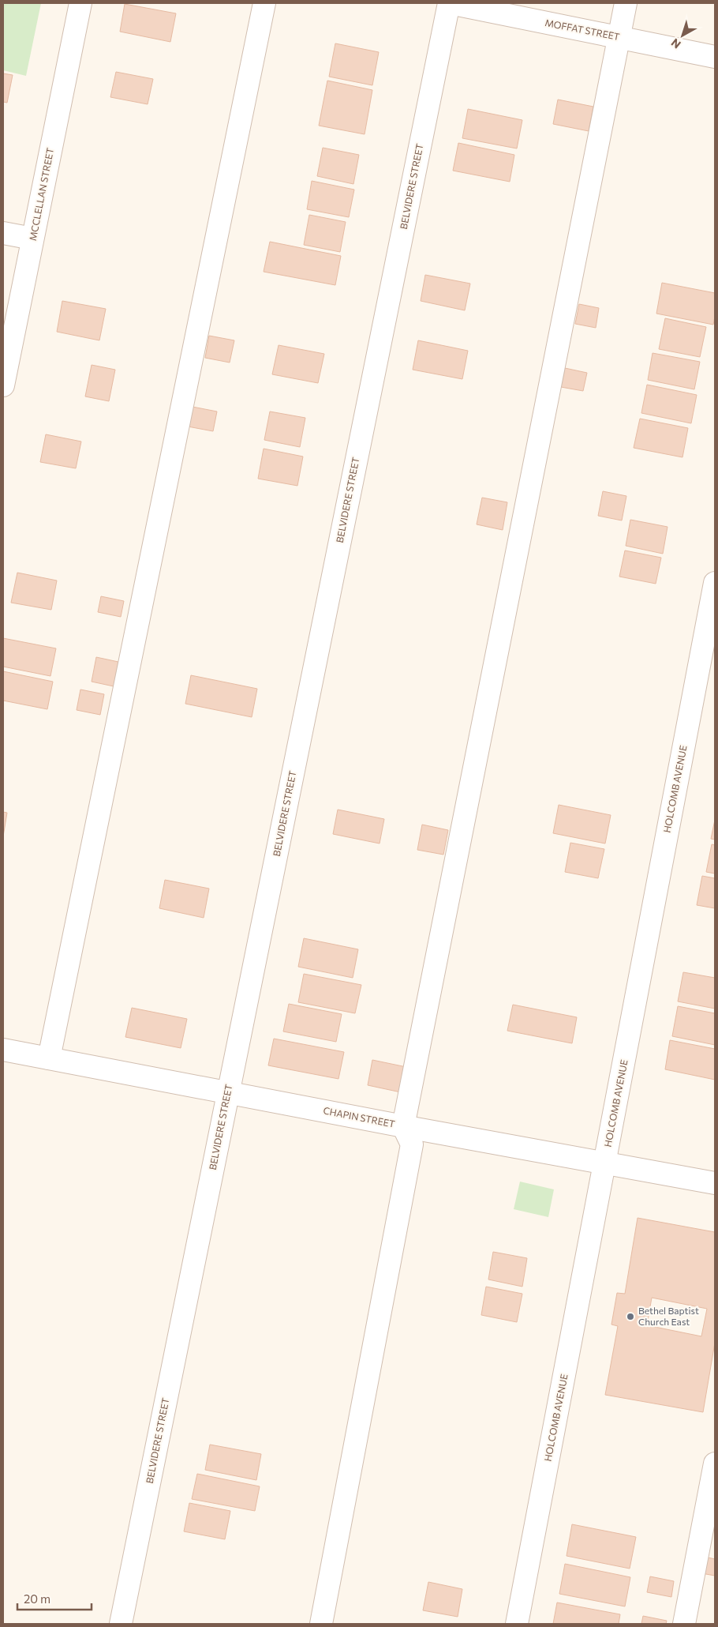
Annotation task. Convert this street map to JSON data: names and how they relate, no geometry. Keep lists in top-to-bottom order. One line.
{"streets":{"street":["MOFFAT STREET","BELVIDERE STREET","MCCLELLAN STREET","HOLCOMB AVENUE","CHAPIN STREET"]},"crossings":[["MOFFAT STREET","BELVIDERE STREET"],["BELVIDERE STREET","CHAPIN STREET"],["HOLCOMB AVENUE","CHAPIN STREET"]],"places":["Bethel Baptist Church East"],"scale_bar":"20 m","north":"bottom left"}
